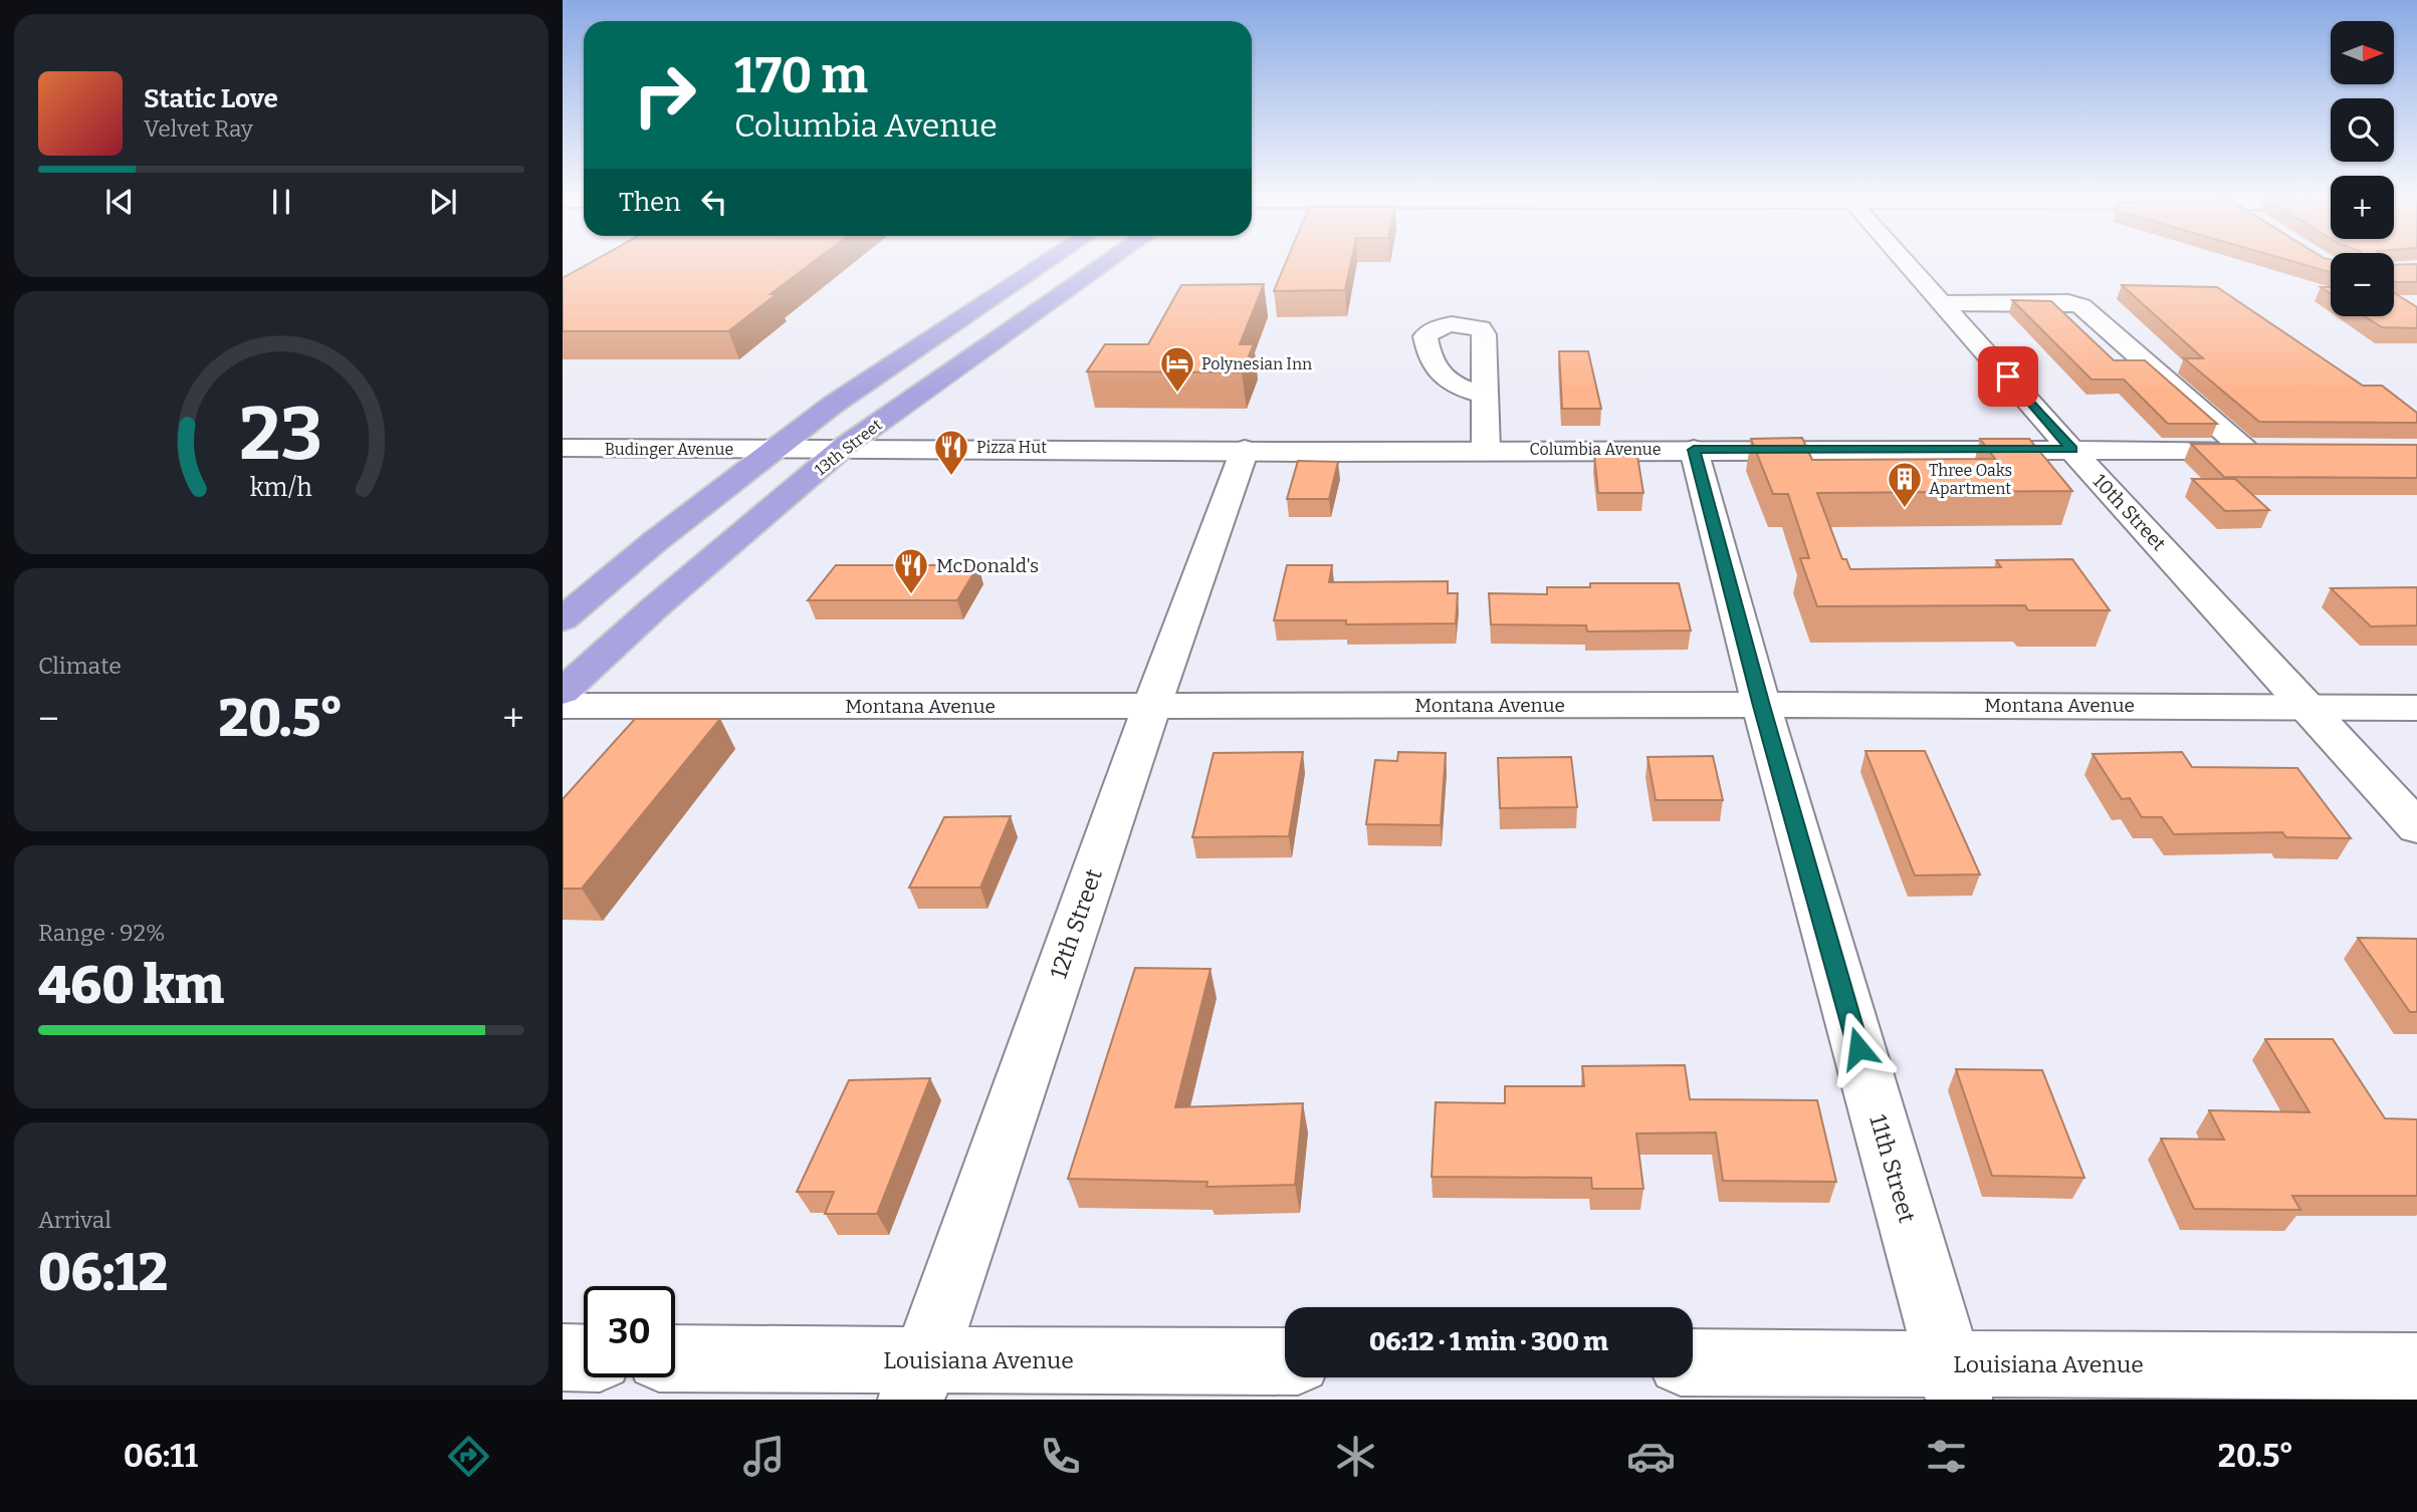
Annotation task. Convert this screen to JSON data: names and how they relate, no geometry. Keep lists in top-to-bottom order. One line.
{"streets":{"highway":["13th Street"],"street":["Budinger Avenue","Columbia Avenue","10th Street","Montana Avenue","12th Street","11th Street","Louisiana Avenue"]},"crossings":[["13th Street","Columbia Avenue"],["Budinger Avenue","Columbia Avenue"],["Columbia Avenue","10th Street"],["Columbia Avenue","12th Street"],["Columbia Avenue","11th Street"],["10th Street","Montana Avenue"],["Montana Avenue","12th Street"],["Montana Avenue","11th Street"],["12th Street","Louisiana Avenue"],["11th Street","Louisiana Avenue"]],"places":{"hotel":["Polynesian Inn"],"restaurant":["Pizza Hut","McDonald's"],"building":["Three Oaks Apartment"]},"north":"right","page":{"map_buttons":["+","−"],"turn":["170 m","Columbia Avenue"],"song":["Static Love","Velvet Ray"],"then":"Then","tile":["Climate",["Range · 92%","460 km"],["Arrival","06:12"]],"heat":["−","20.5°","+"],"limit":"30","trip":"06:12 · 1 min · 300 m","tabs":["06:11","20.5°"],"gauge":["23","km/h"]}}
